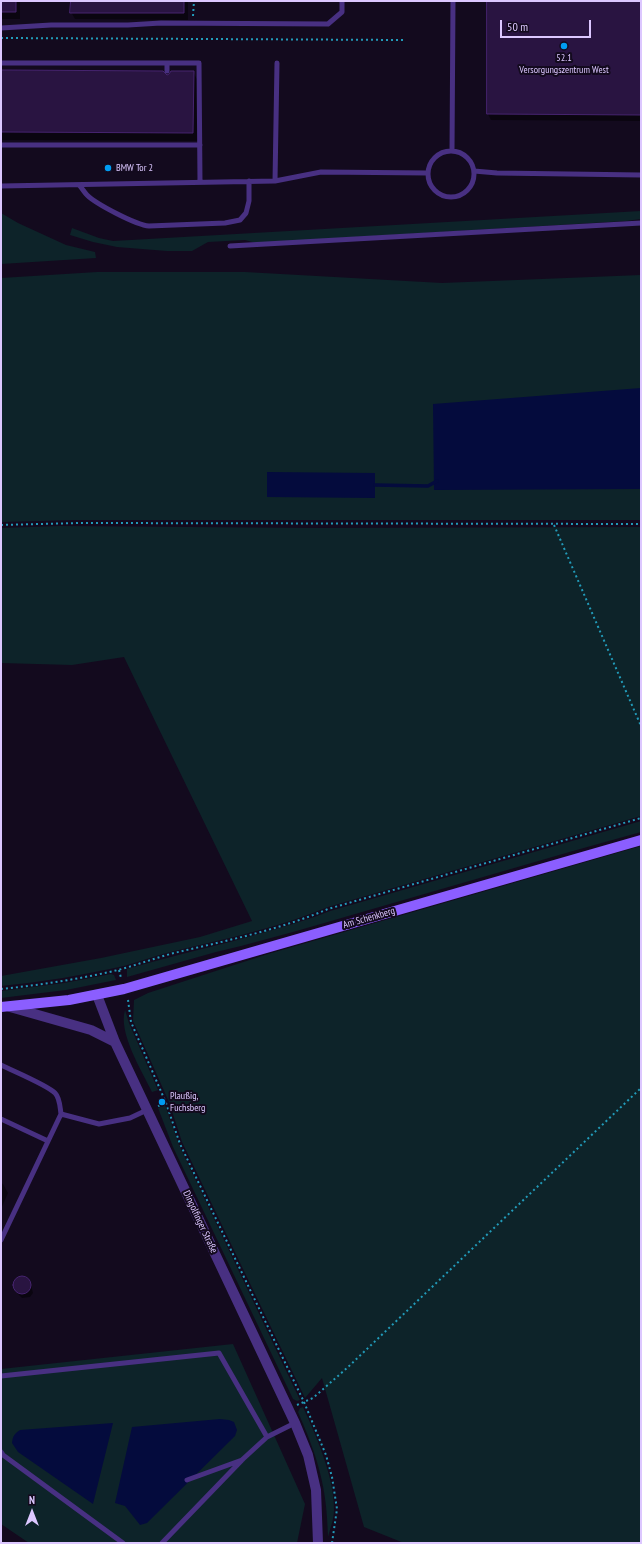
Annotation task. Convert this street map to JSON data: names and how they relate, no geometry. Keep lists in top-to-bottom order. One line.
{"streets":{"main road":["Am Schenkberg"],"street":["Dingolfinger Straße"]},"crossings":[["Am Schenkberg","Dingolfinger Straße"]],"places":["52.1 Versorgungszentrum West","BMW Tor 2","Plaußig, Fuchsberg"],"scale_bar":"50 m","north":"top"}
